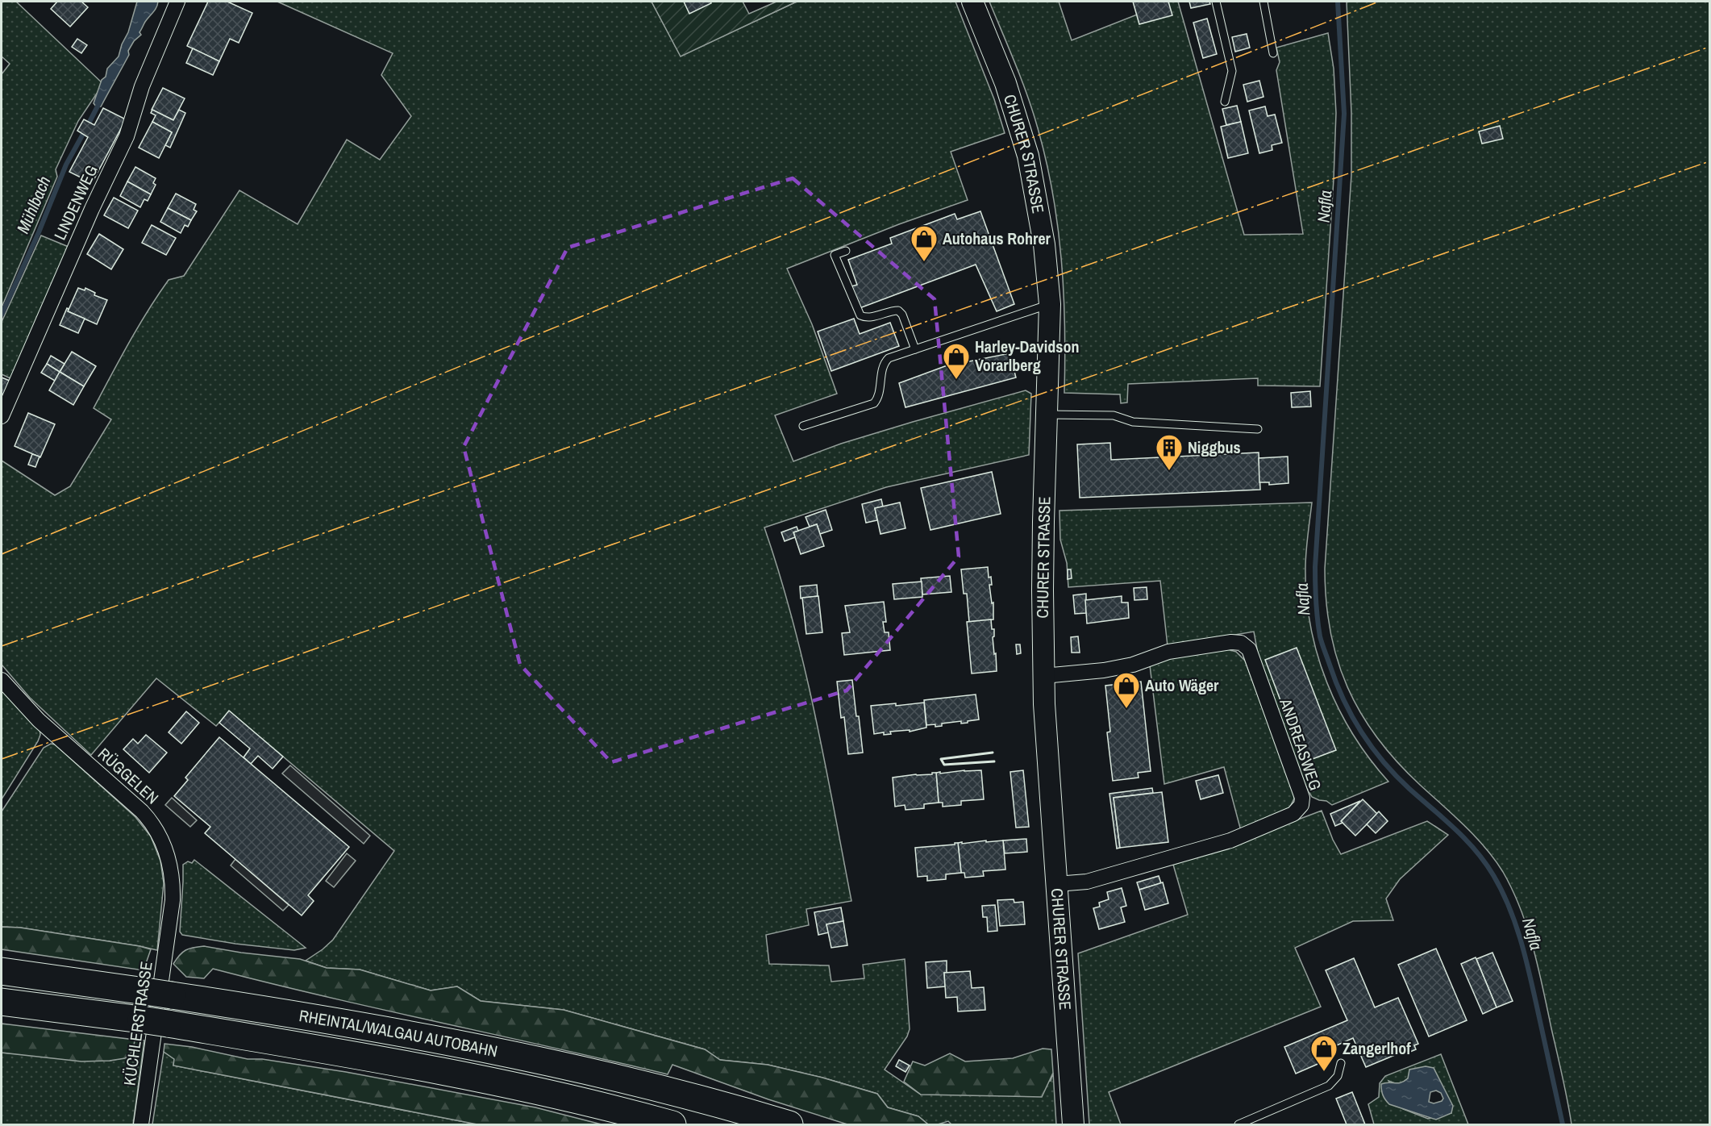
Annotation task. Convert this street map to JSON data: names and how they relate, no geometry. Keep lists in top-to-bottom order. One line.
{"streets":{"highway":["RHEINTAL/WALGAU AUTOBAHN"],"main road":["CHURER STRASSE"],"street":["LINDENWEG","ANDREASWEG","RÜGGELEN","KÜCHLERSTRASSE"]},"crossings":[["CHURER STRASSE","ANDREASWEG"],["RÜGGELEN","KÜCHLERSTRASSE"]],"water":["Mühlbach","Nafla"],"places":{"shop":["Autohaus Rohrer","Harley-Davidson Vorarlberg","Auto Wäger","Zangerlhof"],"building":["Niggbus"]}}
